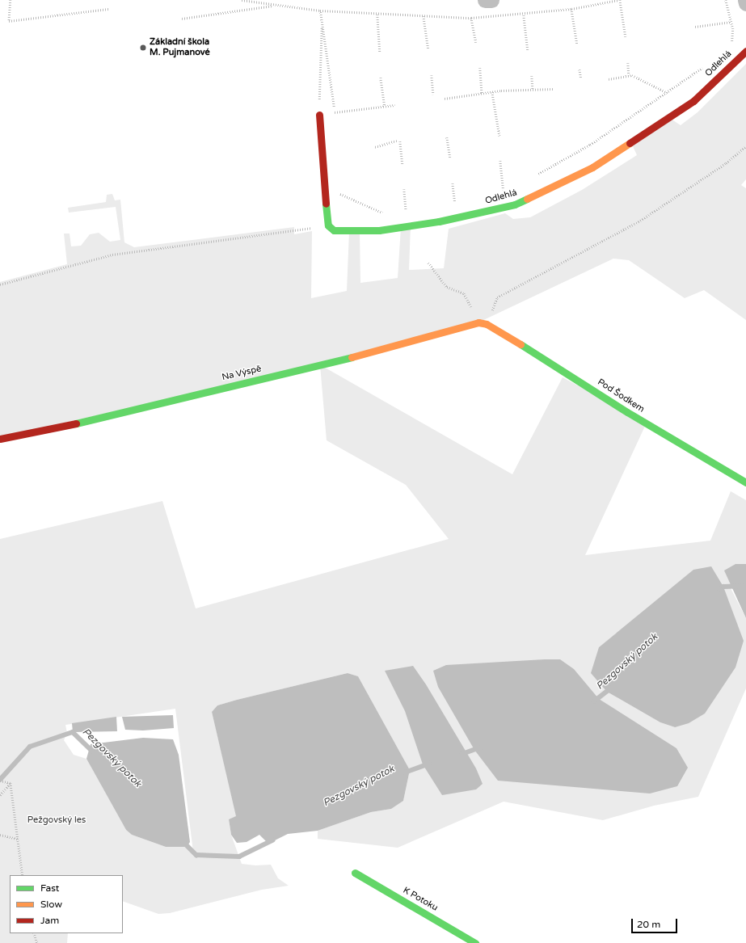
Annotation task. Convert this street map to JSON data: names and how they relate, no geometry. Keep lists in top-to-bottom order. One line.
{"streets":{"street":["Odlehlá","Na Výspě","Pod Šodkem","K Potoku"]},"water":["Pezgovský potok"],"parks":["Pežgovský les"],"places":["Základní škola M. Pujmanové"],"legend":["Fast","Slow","Jam"],"scale_bar":"20 m"}
